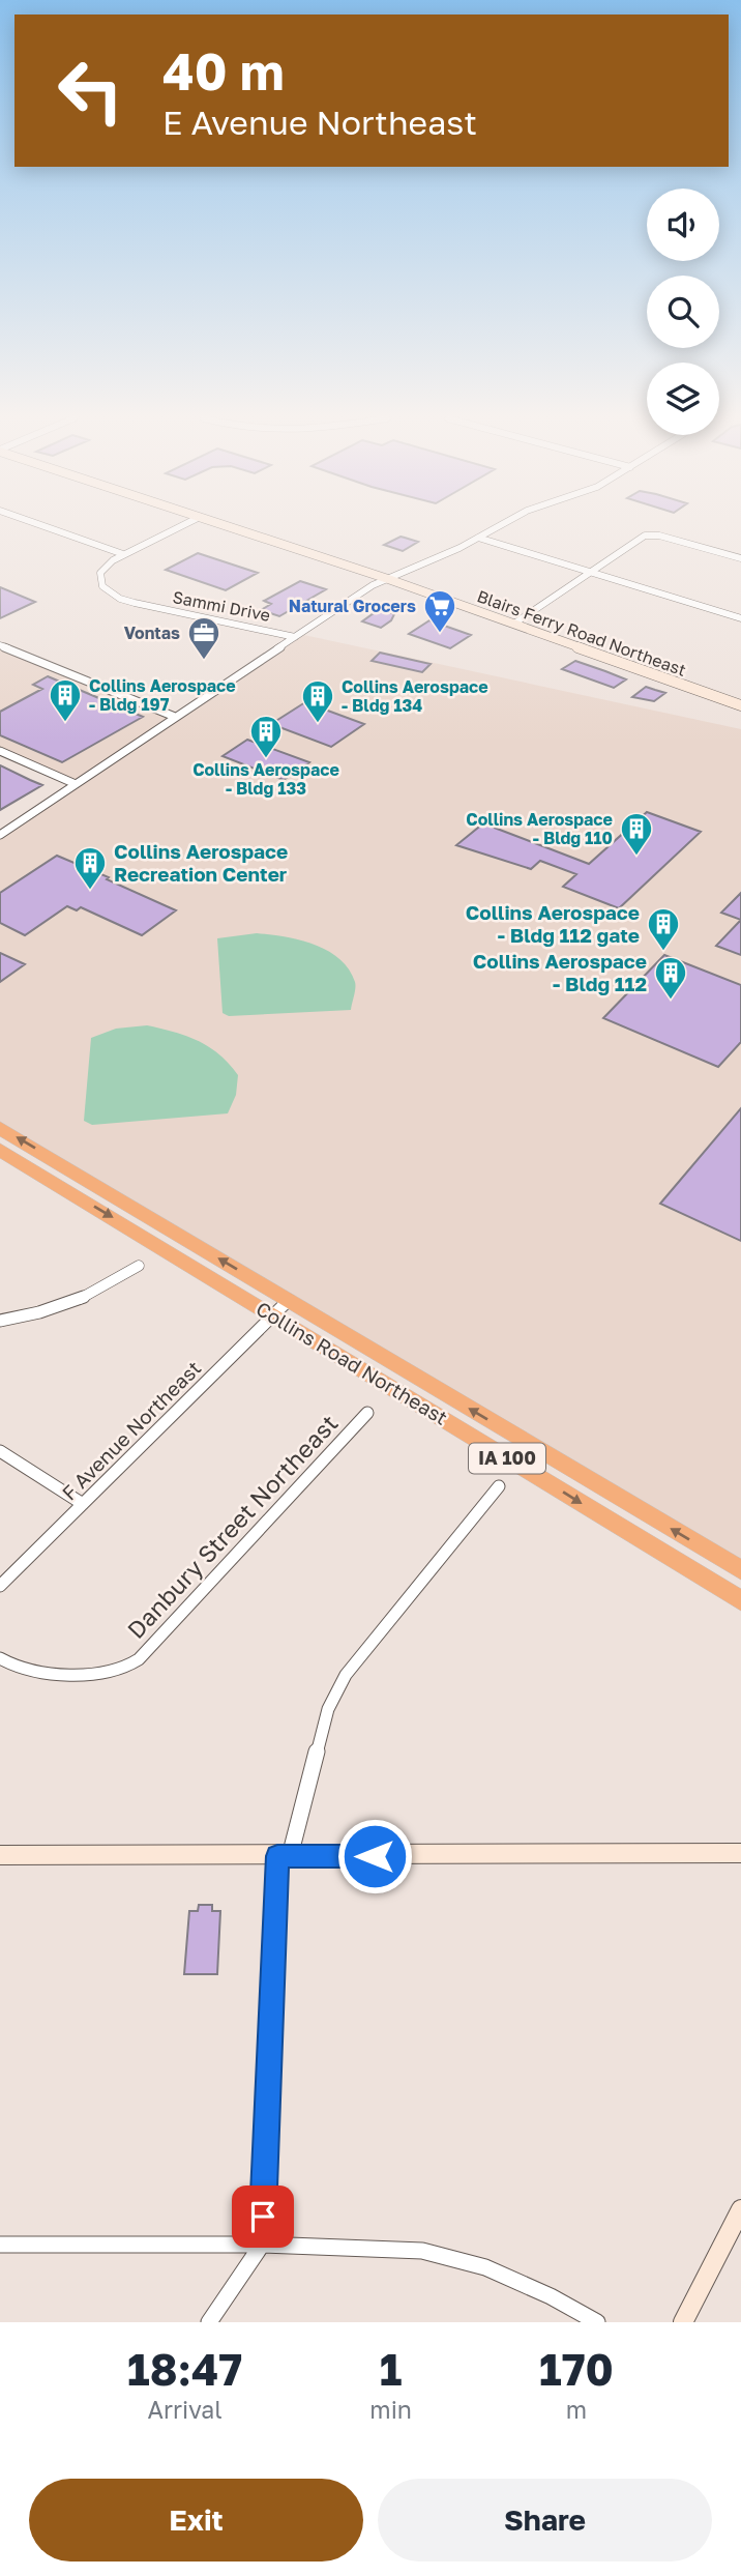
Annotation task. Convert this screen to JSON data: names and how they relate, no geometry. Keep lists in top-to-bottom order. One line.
{"streets":{"highway":["Collins Road Northeast","IA 100"],"main road":["Blairs Ferry Road Northeast"],"street":["Sammi Drive","F Avenue Northeast","Danbury Street Northeast"]},"crossings":[["Collins Road Northeast","F Avenue Northeast"]],"places":{"supermarket":["Natural Grocers"],"office":["Vontas"],"building":["Collins Aerospace - Bldg 197","Collins Aerospace - Bldg 134","Collins Aerospace - Bldg 133","Collins Aerospace - Bldg 110","Collins Aerospace Recreation Center","Collins Aerospace - Bldg 112 gate","Collins Aerospace - Bldg 112"]},"page":{"turn":["40 m","E Avenue Northeast"],"eta":["18:47","Arrival","1","min","170","m"],"buttons":["Exit","Share"]}}
